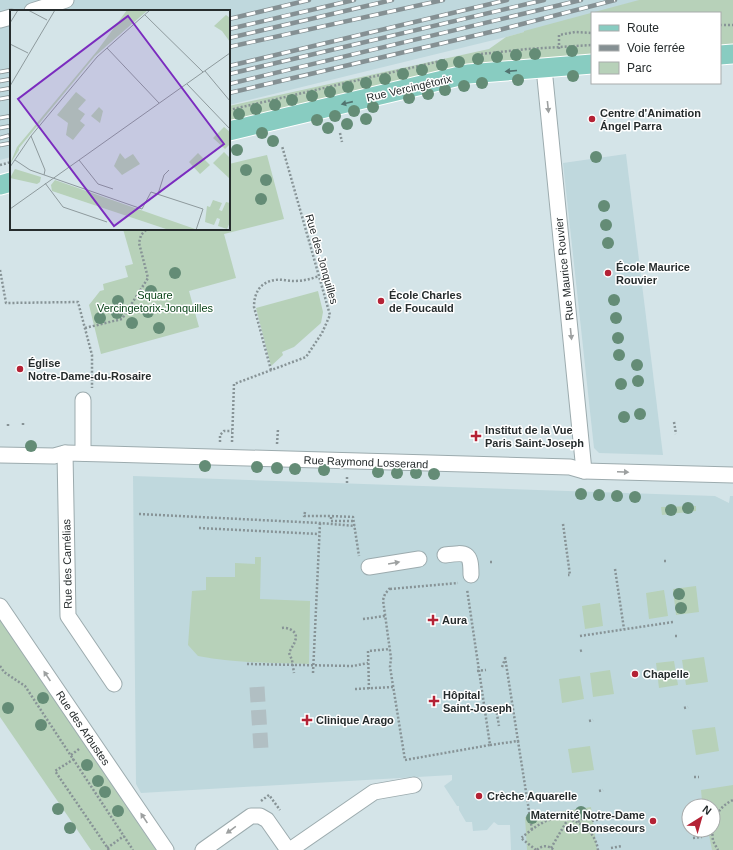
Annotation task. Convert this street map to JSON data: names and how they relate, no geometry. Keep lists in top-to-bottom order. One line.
{"streets":{"main road":["Rue Vercingétorix"],"street":["Rue Maurice Rouvier","Rue Raymond Losserand","Rue des Camélias","Rue des Arbustes"],"path":["Rue des Jonquilles"]},"crossings":[["Rue Vercingétorix","Rue Maurice Rouvier"],["Rue Maurice Rouvier","Rue Raymond Losserand"],["Rue Raymond Losserand","Rue des Camélias"]],"one_way":["Rue Vercingétorix","Rue Maurice Rouvier","Rue des Arbustes"],"parks":["Square Vercingetorix-Jonquilles"],"places":{"other":["Centre d'Animation Ángel Parra","École Maurice Rouvier","École Charles de Foucauld","Église Notre-Dame-du-Rosaire","Chapelle","Crèche Aquarelle","Maternité Notre-Dame de Bonsecours"],"health":["Institut de la Vue Paris Saint-Joseph","Aura","Hôpital Saint-Joseph","Clinique Arago"]},"legend":["Route","Voie ferrée","Parc"],"north":"top right"}
